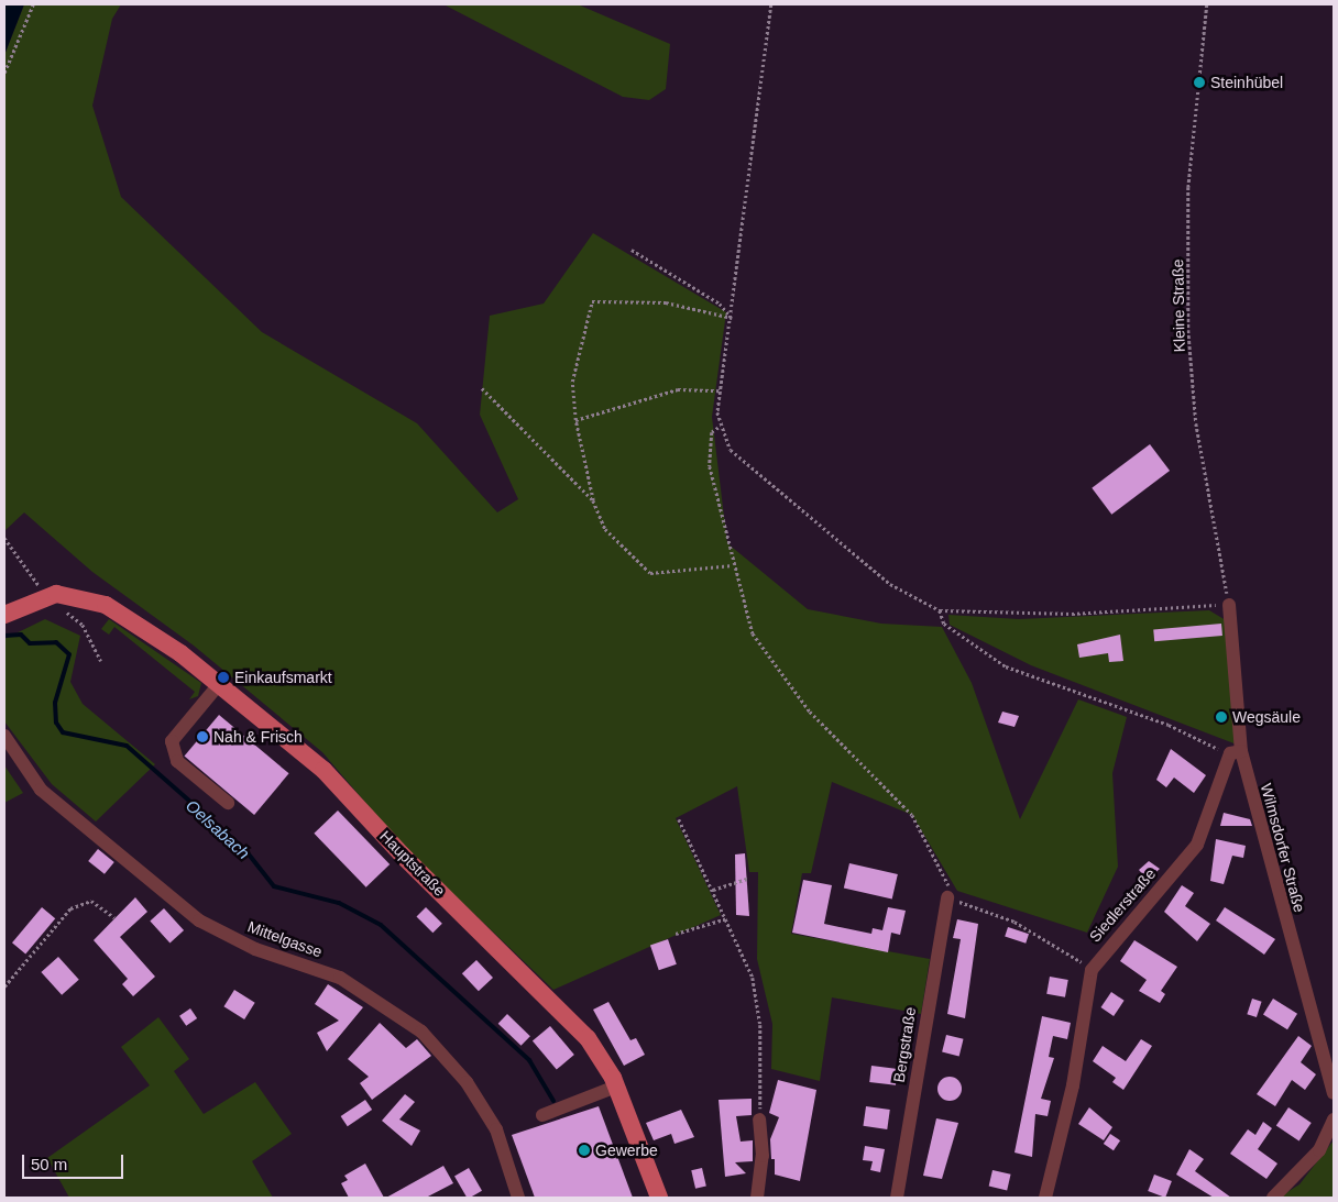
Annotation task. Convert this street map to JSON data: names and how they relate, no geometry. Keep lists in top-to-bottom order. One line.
{"streets":{"main road":["Hauptstraße"],"street":["Wilmsdorfer Straße","Siedlerstraße","Mittelgasse","Bergstraße"],"path":["Kleine Straße"]},"crossings":[["Kleine Straße","Wilmsdorfer Straße"],["Wilmsdorfer Straße","Siedlerstraße"]],"water":["Oelsabach"],"places":["Steinhübel","Einkaufsmarkt","Wegsäule","Nah & Frisch","Gewerbe"],"scale_bar":"50 m"}
